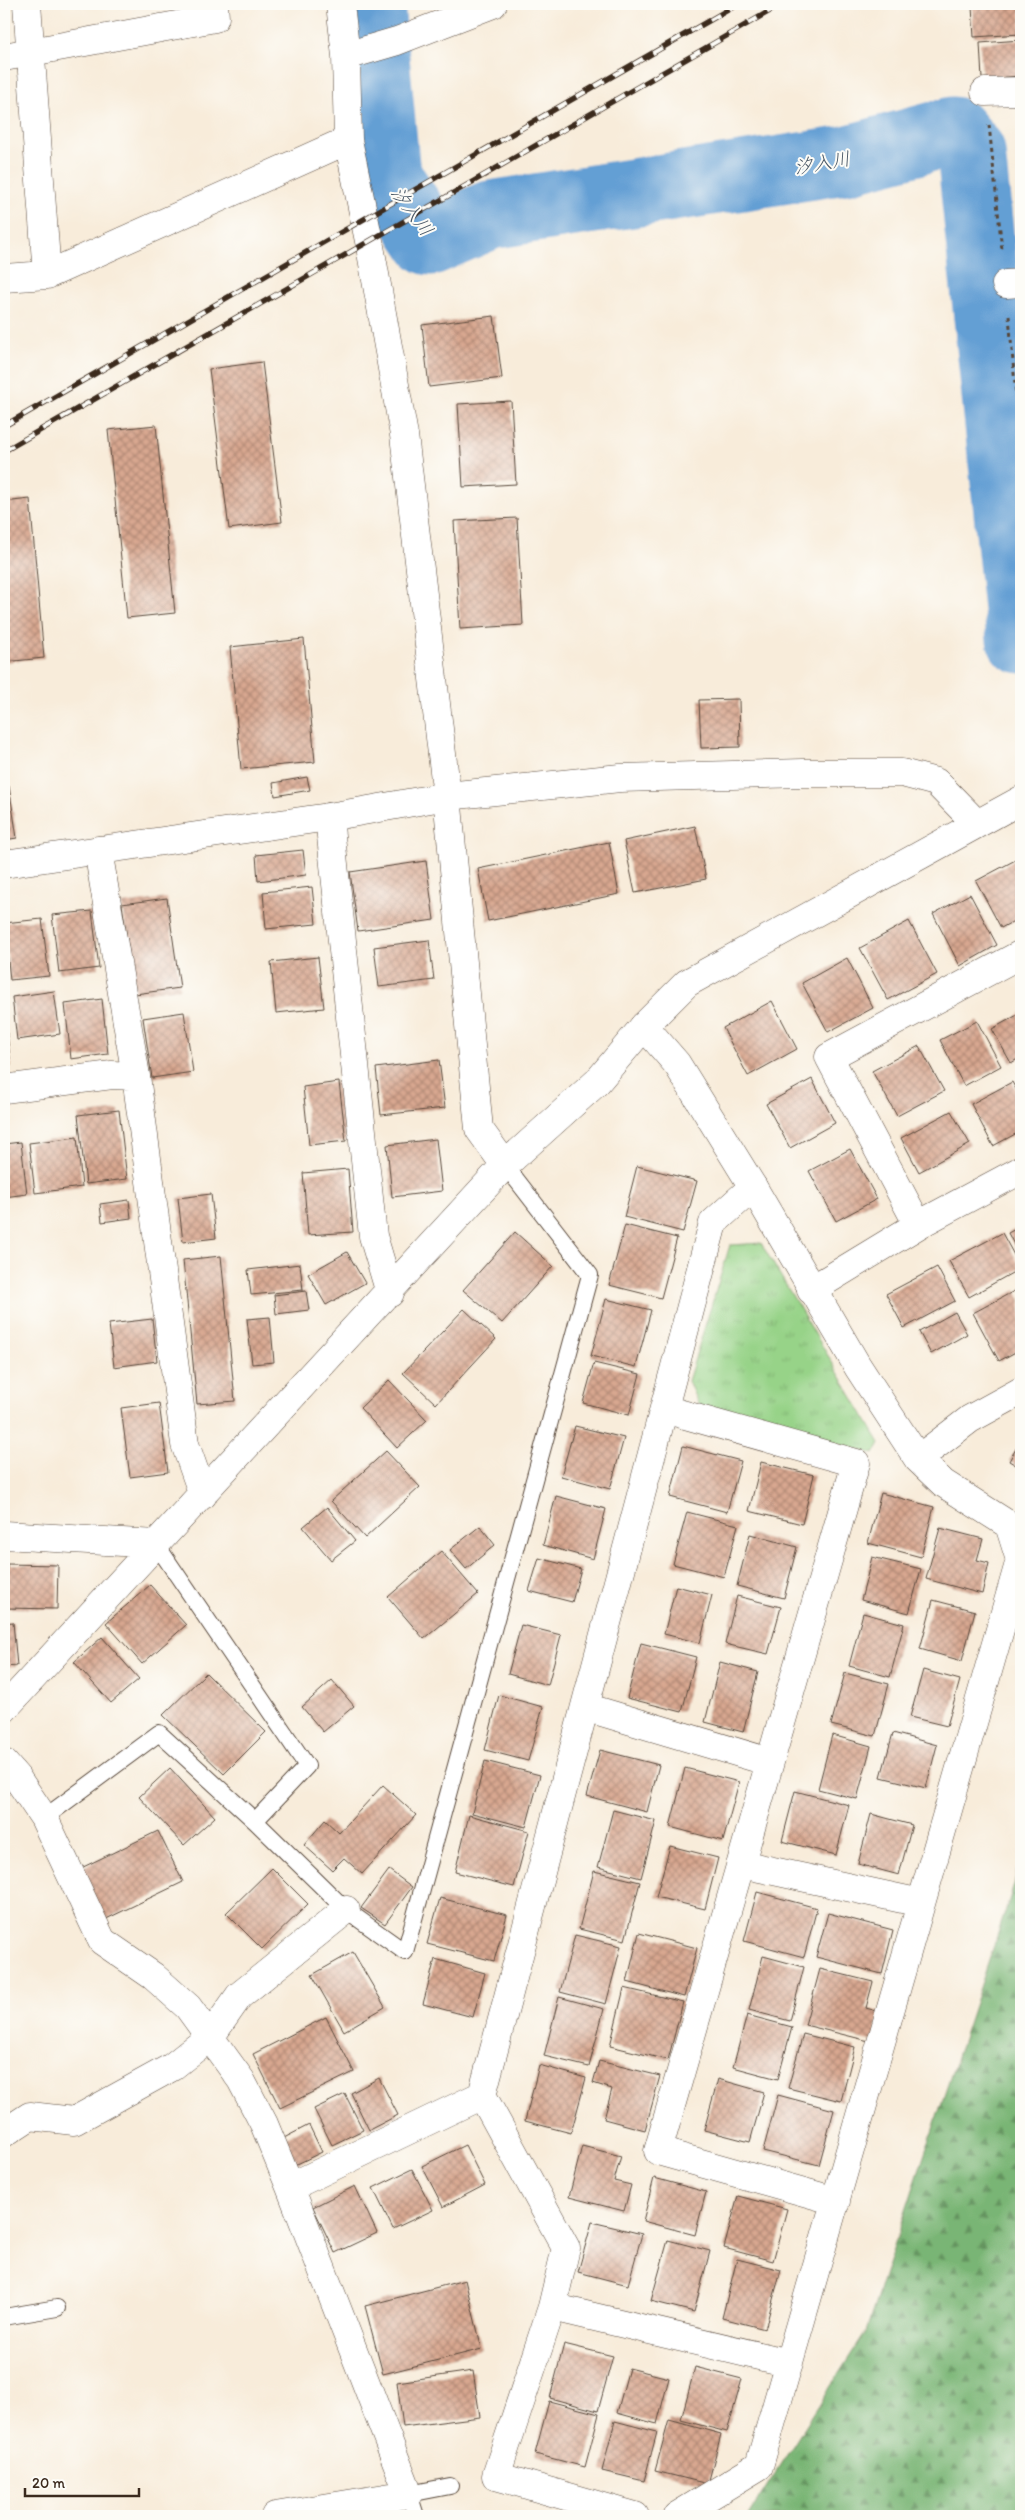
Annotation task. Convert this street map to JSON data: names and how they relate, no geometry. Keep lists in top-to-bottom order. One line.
{"water":["汐入川"],"scale_bar":"20 m"}
